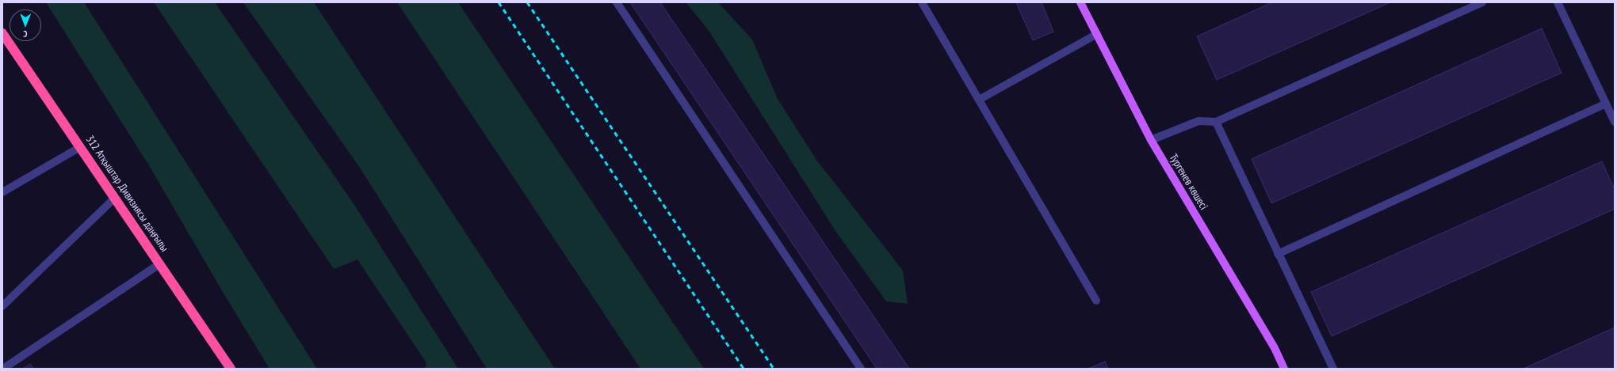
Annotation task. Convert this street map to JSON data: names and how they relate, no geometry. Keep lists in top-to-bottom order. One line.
{"streets":{"highway":["312 Атқыштар Дивизиясы даңғылы"],"main road":["Тургенев көшесі"]},"north":"bottom"}
